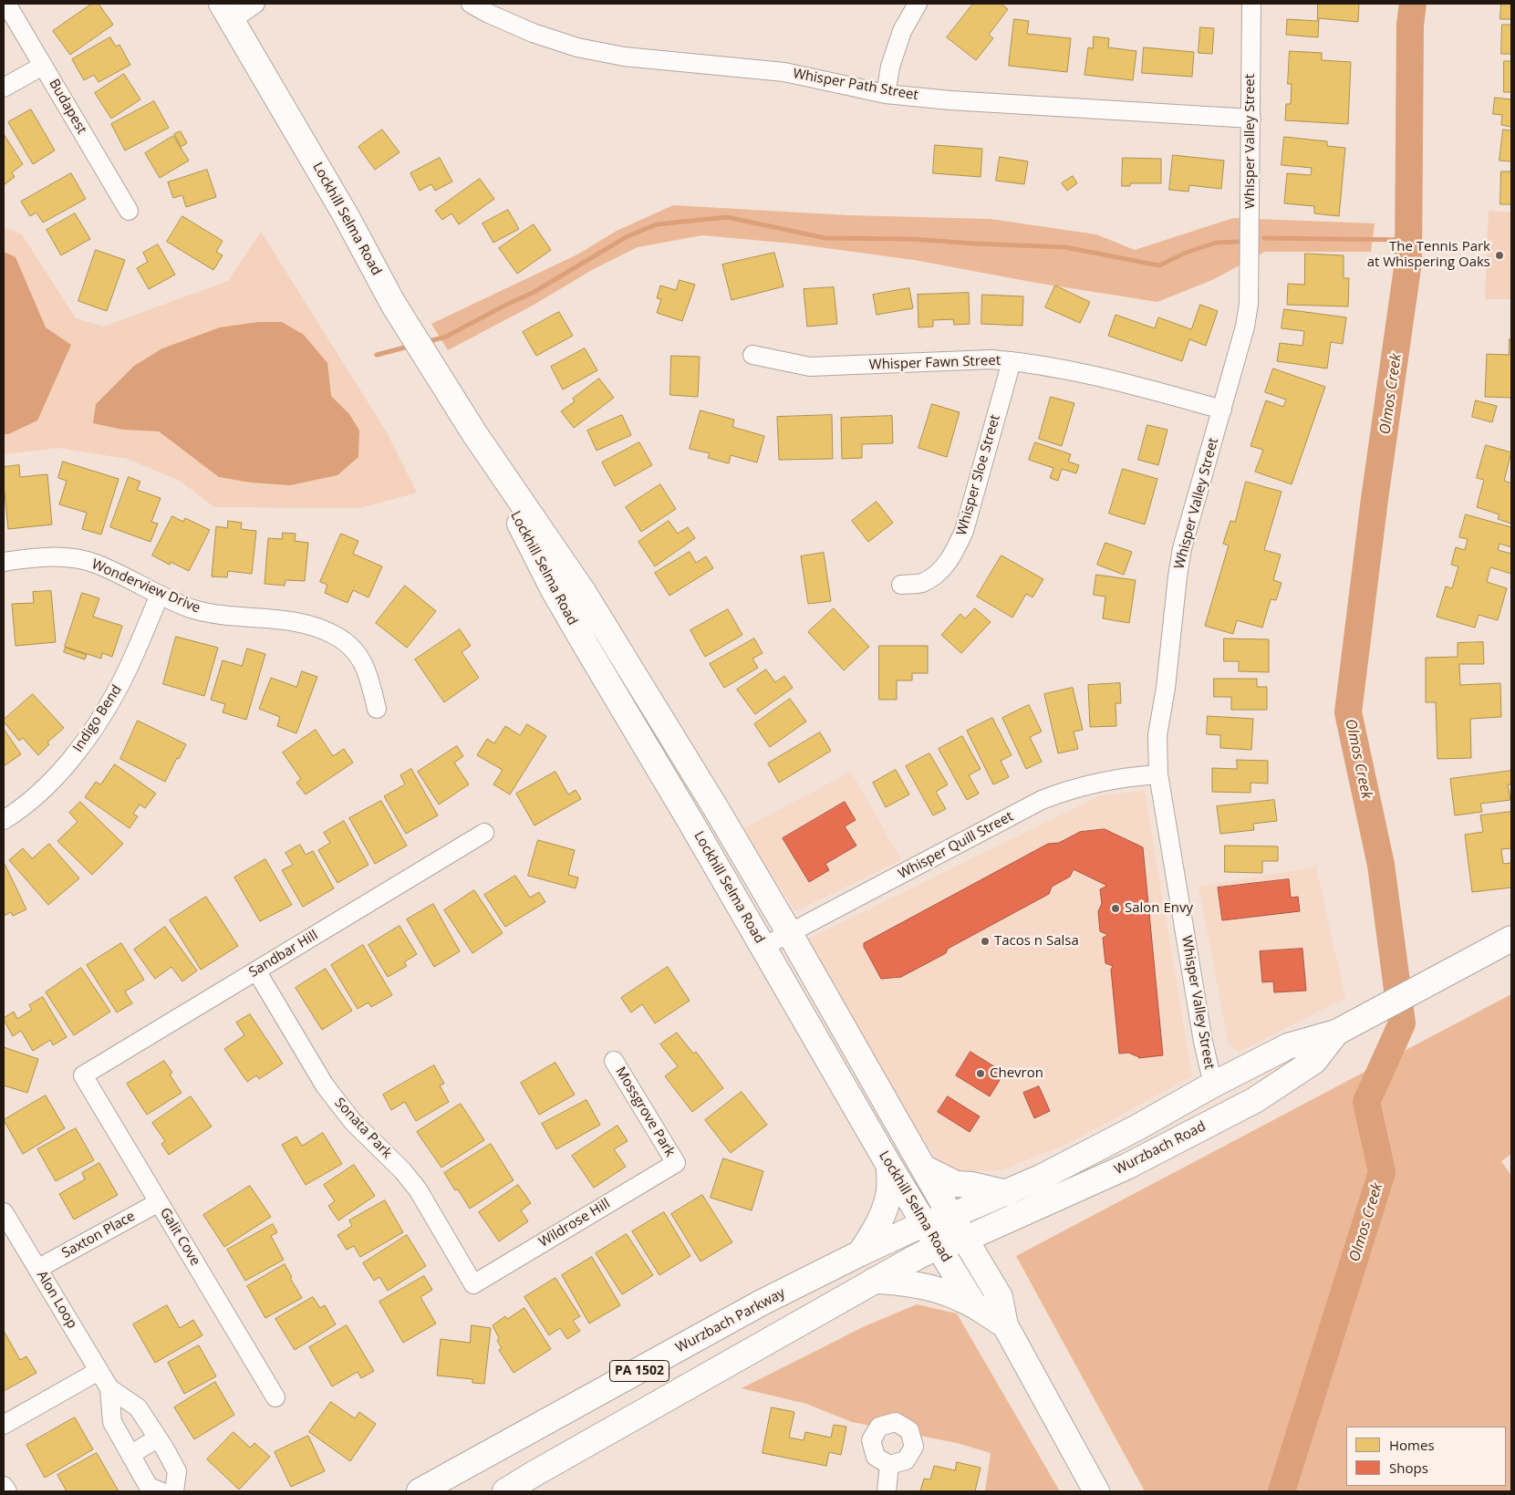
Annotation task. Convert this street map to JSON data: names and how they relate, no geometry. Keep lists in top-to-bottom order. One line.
{"streets":{"main road":["Lockhill Selma Road","Wurzbach Road","Wurzbach Parkway","PA 1502"],"street":["Whisper Path Street","Budapest","Whisper Valley Street","Whisper Fawn Street","Whisper Sloe Street","Wonderview Drive","Indigo Bend","Whisper Quill Street","Sandbar Hill","Mossgrove Park","Sonata Park","Wildrose Hill","Saxton Place","Galit Cove","Alon Loop"]},"crossings":[["Whisper Path Street","Whisper Valley Street"],["Whisper Valley Street","Whisper Fawn Street"],["Whisper Valley Street","Whisper Quill Street"],["Whisper Valley Street","Wurzbach Road"],["Lockhill Selma Road","Whisper Quill Street"],["Lockhill Selma Road","Wurzbach Road"],["Lockhill Selma Road","Wurzbach Parkway"],["Lockhill Selma Road","PA 1502"],["Whisper Fawn Street","Whisper Sloe Street"],["Wonderview Drive","Indigo Bend"],["Sandbar Hill","Sonata Park"],["Sandbar Hill","Galit Cove"],["Mossgrove Park","Wildrose Hill"],["Sonata Park","Wildrose Hill"],["Wurzbach Road","Wurzbach Parkway"],["Wurzbach Road","PA 1502"],["Saxton Place","Galit Cove"],["Saxton Place","Alon Loop"]],"water":["Olmos Creek"],"places":["The Tennis Park at Whispering Oaks","Salon Envy","Tacos n Salsa","Chevron"],"legend":["Homes","Shops"]}
